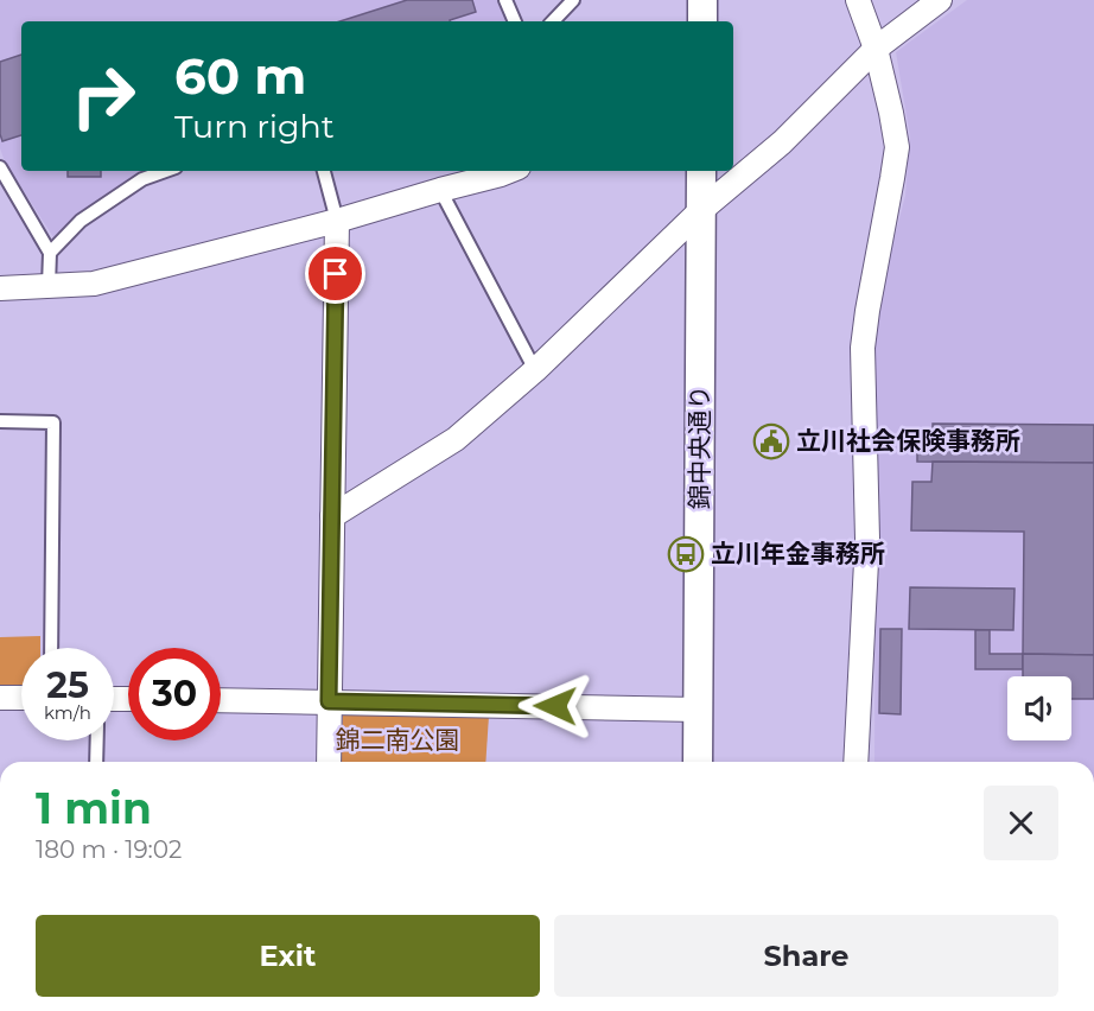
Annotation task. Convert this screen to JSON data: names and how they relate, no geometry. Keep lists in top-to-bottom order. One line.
{"streets":{"street":["錦中央通り"]},"parks":["錦二南公園"],"places":{"public building":["立川社会保険事務所"],"bus stop":["立川年金事務所"]},"page":{"turn":["60 m","Turn right"],"speed":"25 km/h","limit":"30","heading":["1 min","180 m · 19:02"],"buttons":["Exit","Share"]}}
